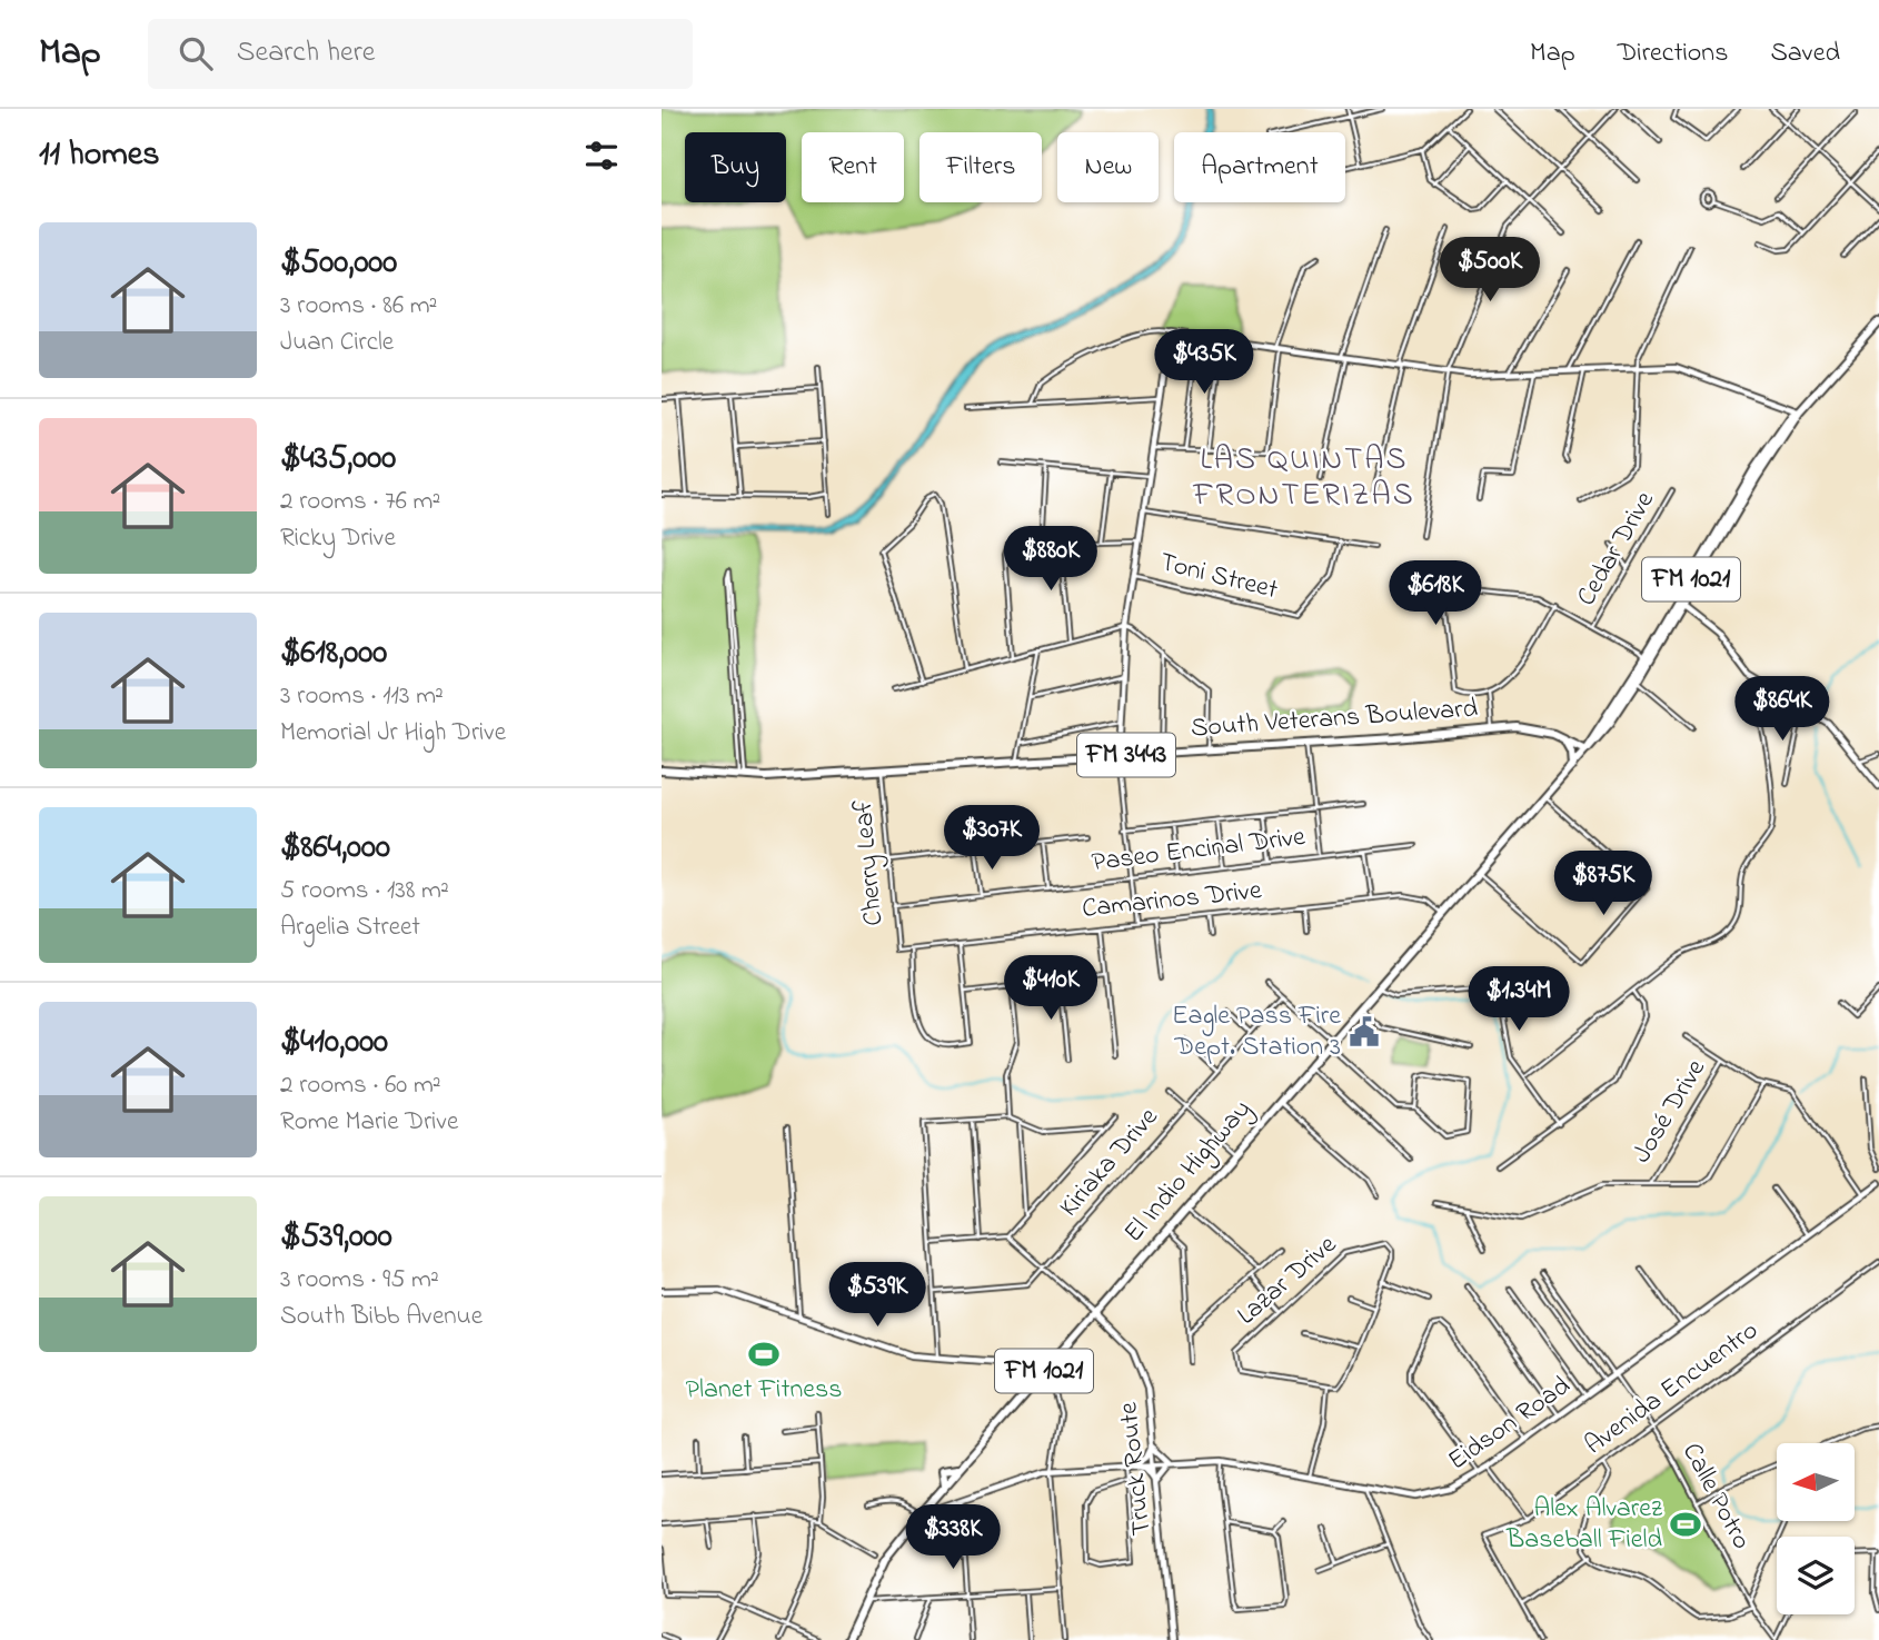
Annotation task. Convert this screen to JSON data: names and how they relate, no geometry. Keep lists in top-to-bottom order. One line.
{"streets":{"main road":["FM 1021","South Veterans Boulevard","FM 3443","El Indio Highway"],"street":["Cedar Drive","Toni Street","Paseo Encinal Drive","Cherry Leaf","Camarinos Drive","José Drive","Kiriaka Drive","Lazar Drive","Avenida Encuentro","Eidson Road","Truck Route","Calle Potro"]},"crossings":[["South Veterans Boulevard","Cherry Leaf"],["South Veterans Boulevard","El Indio Highway"],["Paseo Encinal Drive","Cherry Leaf"],["Cherry Leaf","Camarinos Drive"],["Camarinos Drive","El Indio Highway"],["El Indio Highway","Eidson Road"],["El Indio Highway","Truck Route"],["Avenida Encuentro","Calle Potro"],["Eidson Road","Truck Route"],["Eidson Road","Calle Potro"]],"districts":["LAS QUINTAS FRONTERIZAS"],"places":{"public building":["Eagle Pass Fire Dept. Station 3"],"sports":["Planet Fitness","Alex Alvarez Baseball Field"]},"north":"left","page":{"header":"Map","search":"Search here","nav":["Map","Directions","Saved"],"heading":"11 homes","chip":["Buy","Rent","Filters","New","Apartment"],"list":[{"name":"$500,000","note":"3 rooms · 86 m² · Juan Circle"},{"name":"$435,000","note":"2 rooms · 76 m² · Ricky Drive"},{"name":"$618,000","note":"3 rooms · 113 m² · Memorial Jr High Drive"},{"name":"$864,000","note":"5 rooms · 138 m² · Argelia Street"},{"name":"$410,000","note":"2 rooms · 60 m² · Rome Marie Drive"},{"name":"$539,000","note":"3 rooms · 95 m² · South Bibb Avenue"}],"price":["$500K","$435K","$880K","$618K","$864K","$307K","$875K","$410K","$1.34M","$539K","$338K"]}}
